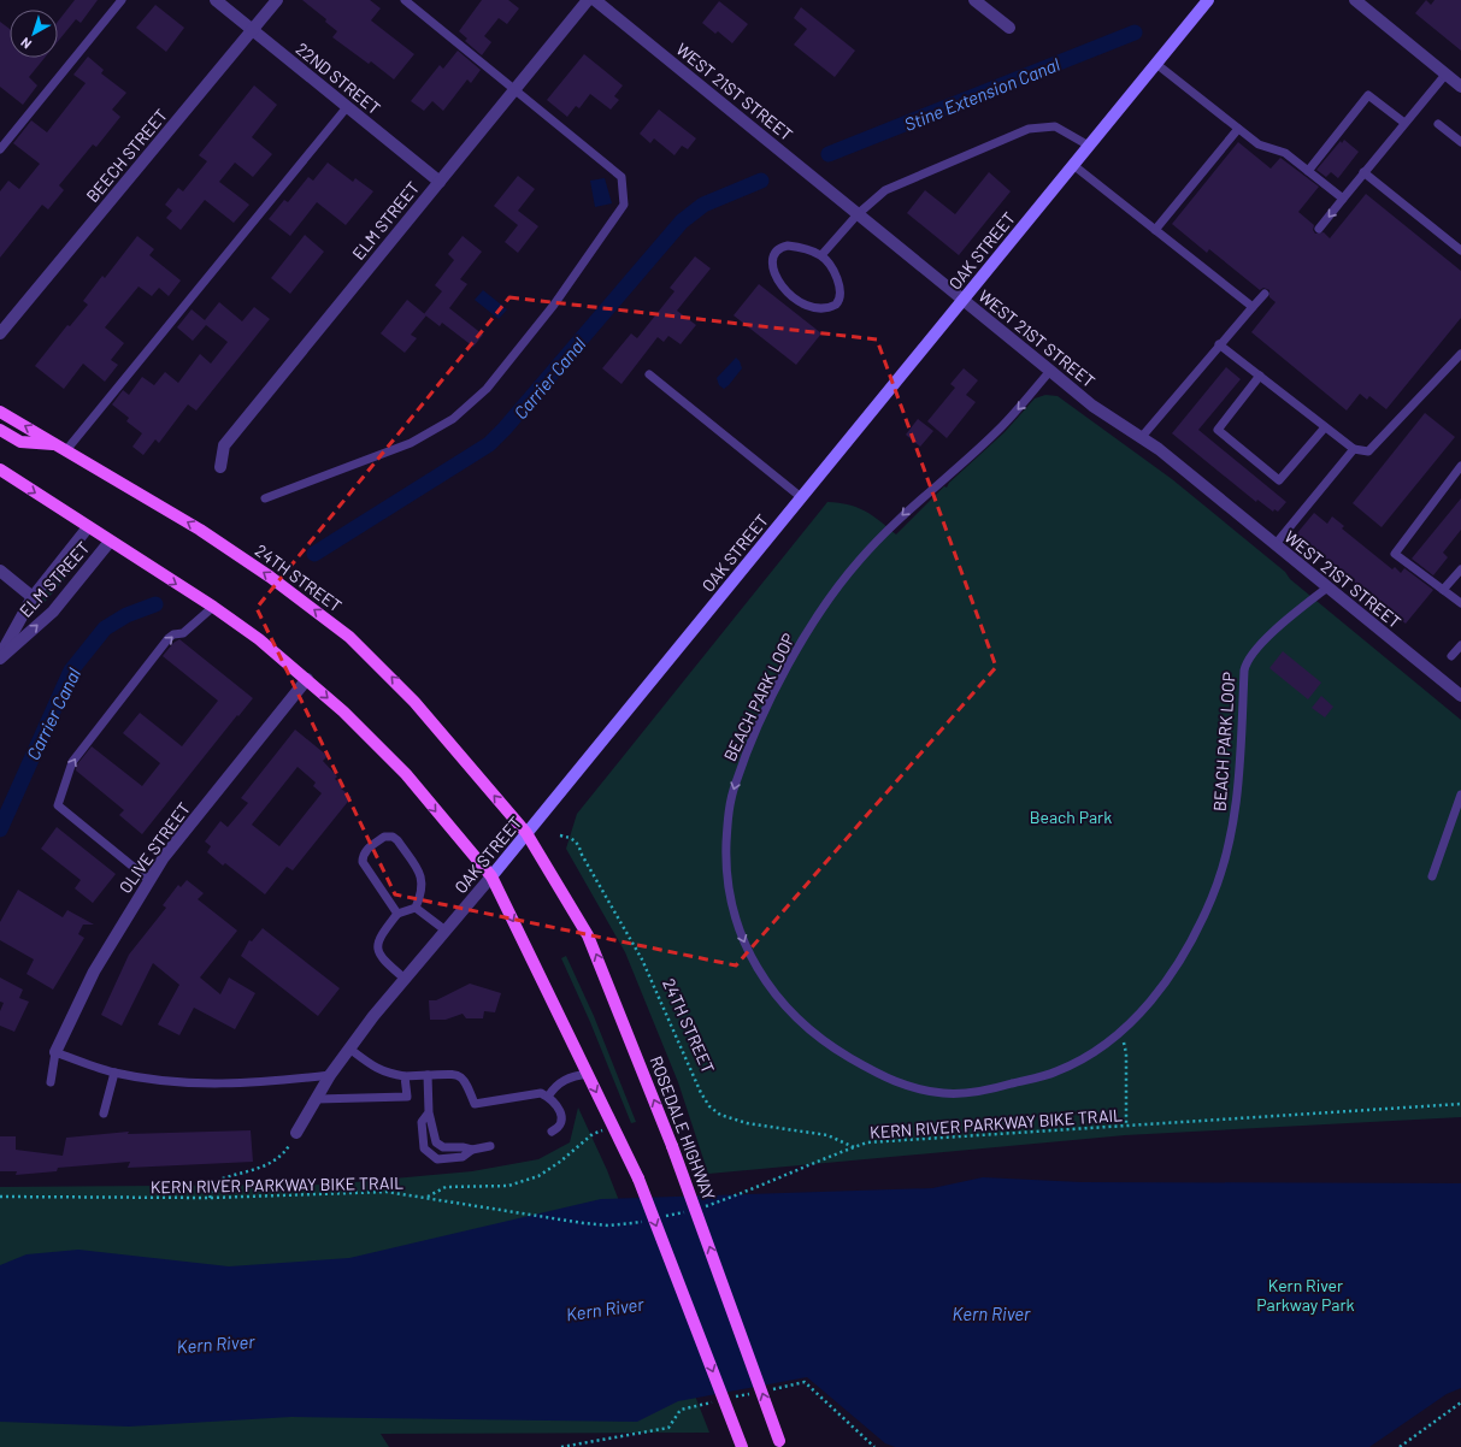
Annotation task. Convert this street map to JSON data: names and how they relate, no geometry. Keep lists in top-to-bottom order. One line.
{"streets":{"main road":["OAK STREET","24TH STREET","ROSEDALE HIGHWAY"],"street":["22ND STREET","WEST 21ST STREET","BEECH STREET","ELM STREET","OLIVE STREET"],"lane":["BEACH PARK LOOP"],"path":["KERN RIVER PARKWAY BIKE TRAIL"]},"crossings":[["22ND STREET","BEECH STREET"],["22ND STREET","ELM STREET"],["WEST 21ST STREET","OAK STREET"],["WEST 21ST STREET","BEACH PARK LOOP"],["OAK STREET","24TH STREET"],["OAK STREET","ROSEDALE HIGHWAY"],["24TH STREET","KERN RIVER PARKWAY BIKE TRAIL"],["24TH STREET","ROSEDALE HIGHWAY"]],"water":["Stine Extension Canal","Carrier Canal","Kern River"],"parks":["Beach Park","Kern River Parkway Park"],"north":"bottom left"}
